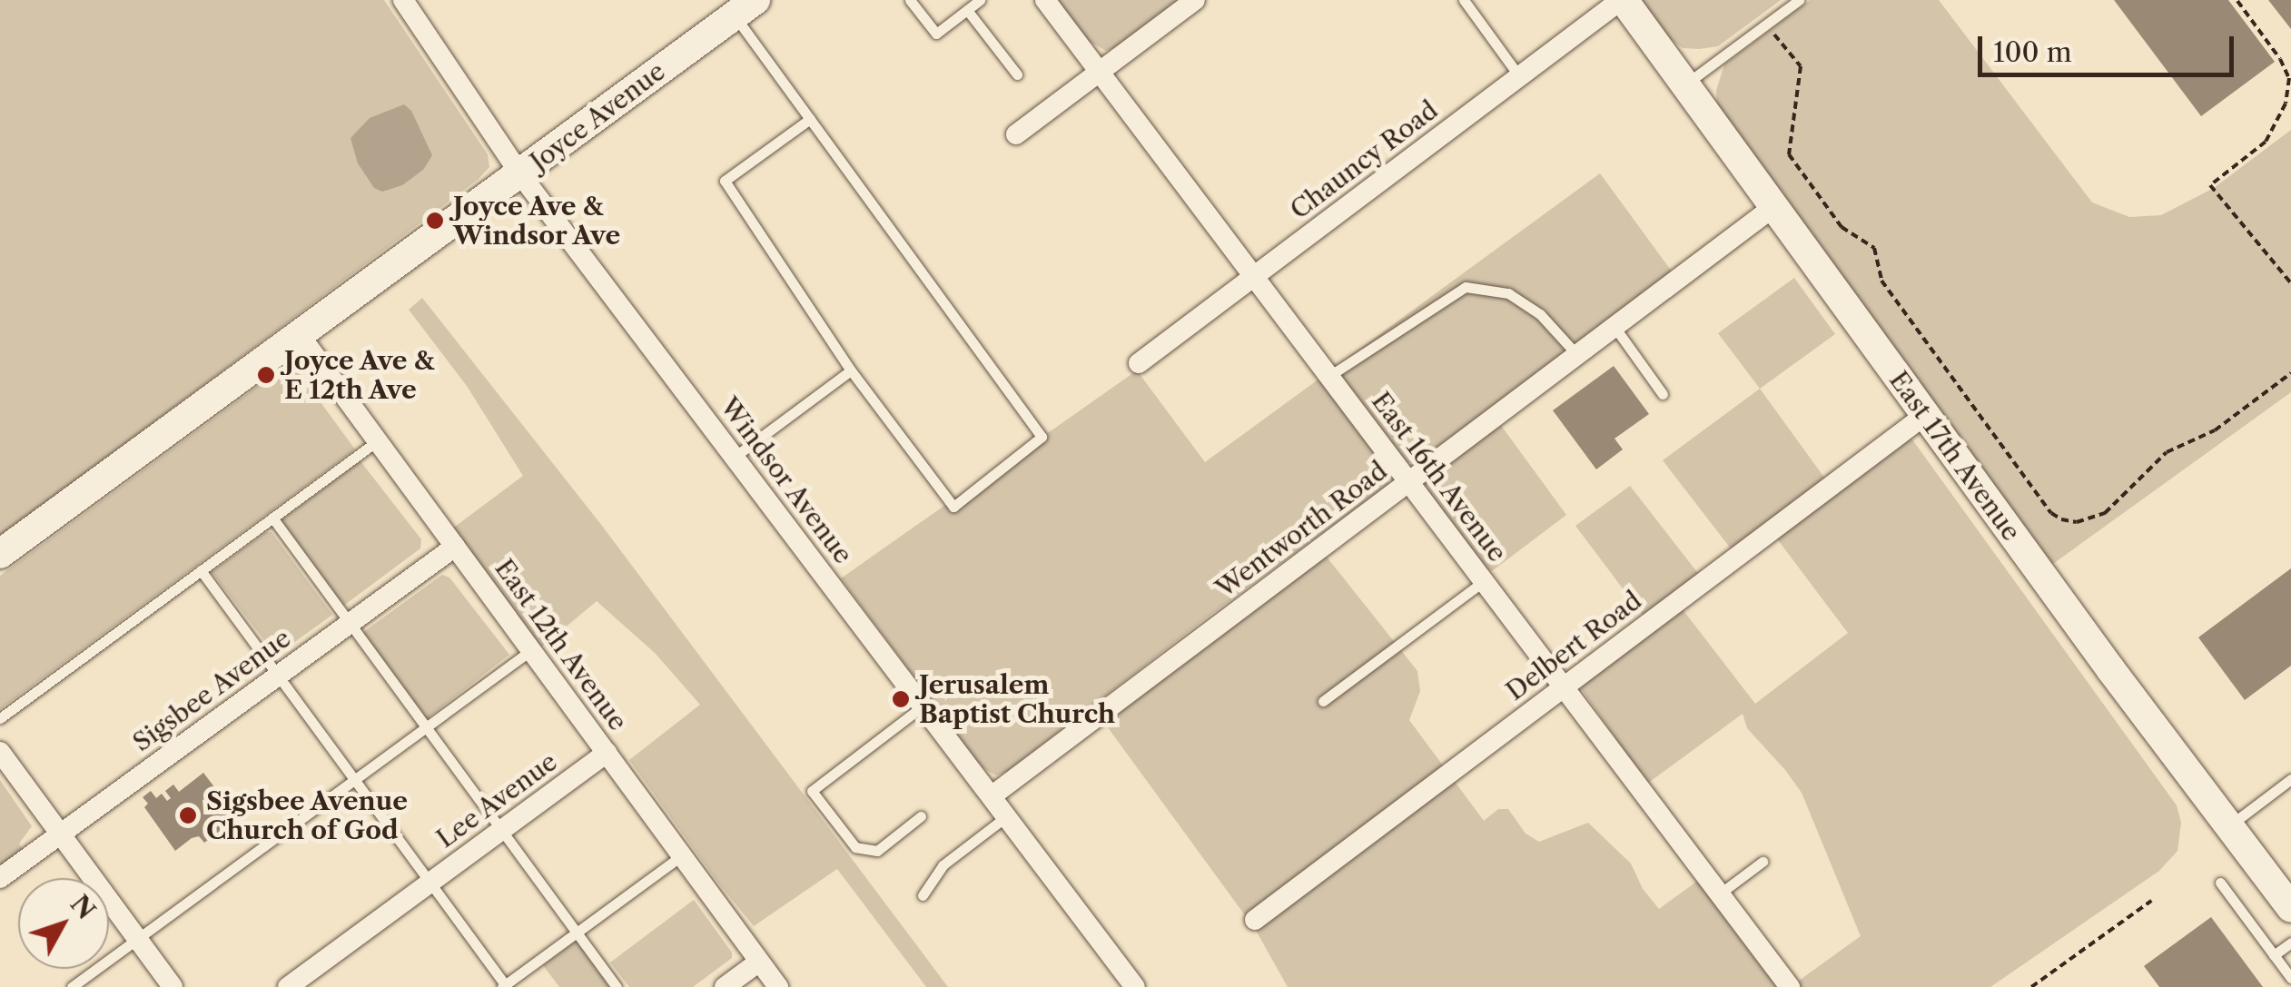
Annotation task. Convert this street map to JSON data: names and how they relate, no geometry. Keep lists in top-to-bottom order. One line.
{"streets":{"street":["Joyce Avenue","Chauncy Road","East 17th Avenue","East 16th Avenue","Windsor Avenue","Wentworth Road","East 12th Avenue","Delbert Road","Sigsbee Avenue","Lee Avenue"]},"crossings":[["Joyce Avenue","Windsor Avenue"],["Joyce Avenue","East 12th Avenue"],["Chauncy Road","East 17th Avenue"],["Chauncy Road","East 16th Avenue"],["East 17th Avenue","Wentworth Road"],["East 17th Avenue","Delbert Road"],["East 16th Avenue","Wentworth Road"],["East 16th Avenue","Delbert Road"],["Windsor Avenue","Wentworth Road"],["East 12th Avenue","Sigsbee Avenue"],["East 12th Avenue","Lee Avenue"]],"places":["Joyce Ave & Windsor Ave","Joyce Ave & E 12th Ave","Jerusalem Baptist Church","Sigsbee Avenue Church of God"],"scale_bar":"100 m","north":"top right"}
